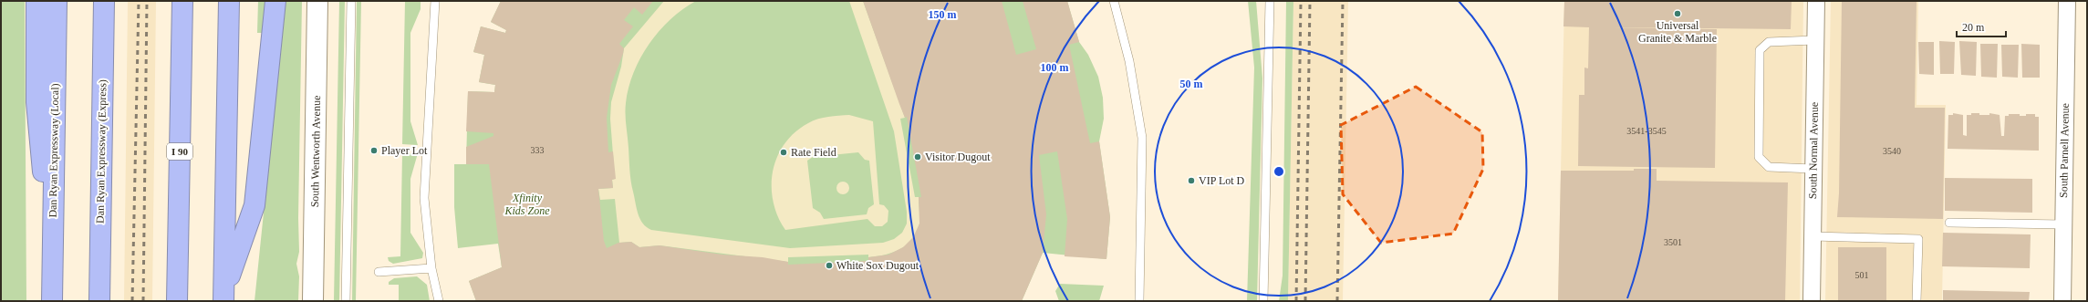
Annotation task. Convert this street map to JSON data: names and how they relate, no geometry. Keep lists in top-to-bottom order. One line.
{"streets":{"highway":["Dan Ryan Expressway (Local)","Dan Ryan Expressway (Express)","I 90"],"main road":["South Wentworth Avenue"],"street":["South Normal Avenue","South Parnell Avenue"]},"parks":["Xfinity Kids Zone"],"places":["Universal Granite & Marble","Player Lot","Rate Field","Visitor Dugout","VIP Lot D","White Sox Dugout"],"house_numbers":["3541-3545","333","3540","3501","501"],"scale_bar":"20 m","rings":["150 m","100 m","50 m"]}
